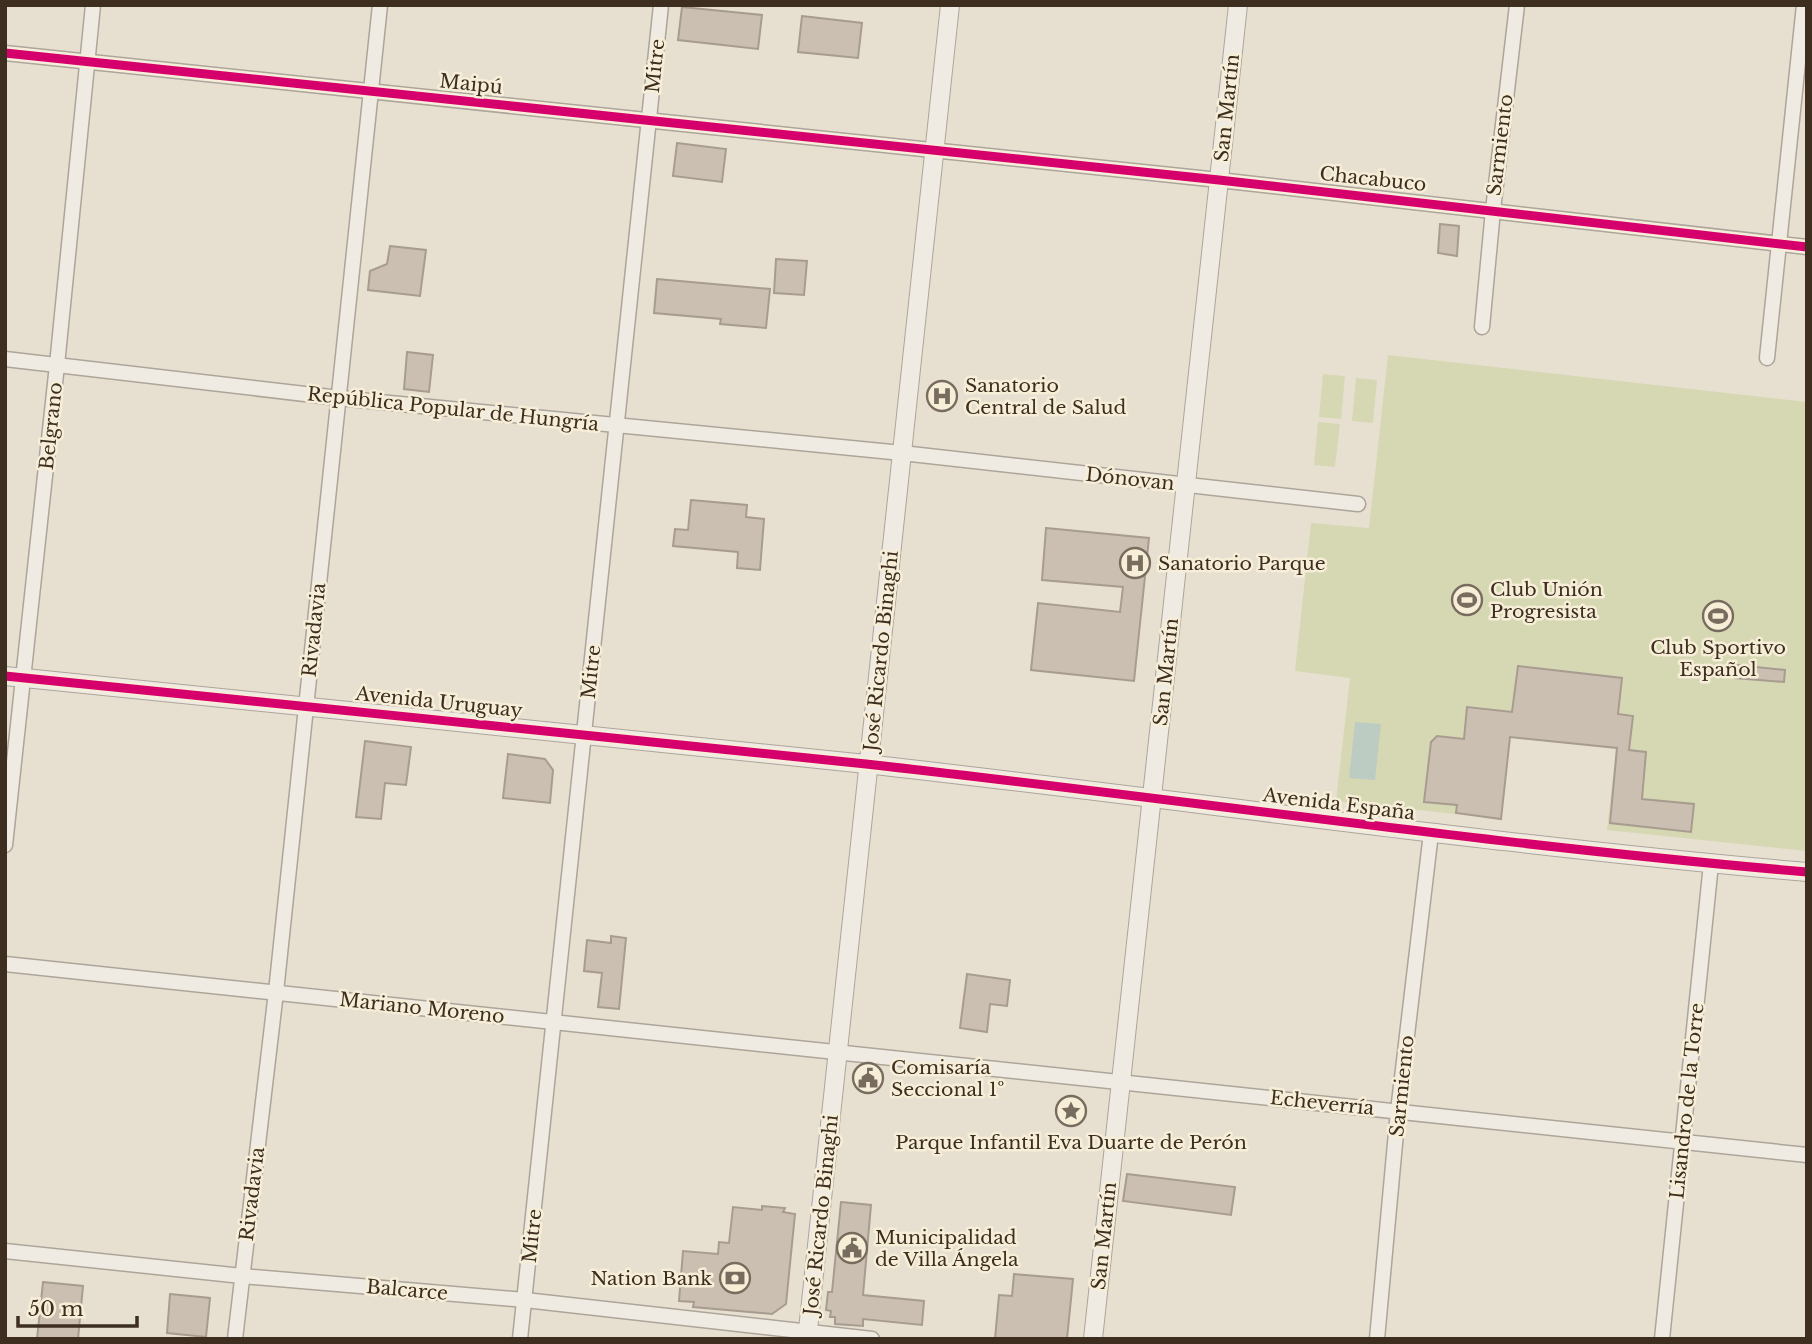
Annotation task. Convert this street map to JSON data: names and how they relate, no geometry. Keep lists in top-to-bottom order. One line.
{"streets":{"street":["Mitre","Maipú","San Martín","Sarmiento","Chacabuco","República Popular de Hungría","Belgrano","Dónovan","Rivadavia","José Ricardo Binaghi","Avenida Uruguay","Avenida España","Mariano Moreno","Lisandro de la Torre","Echeverría","Balcarce"]},"crossings":[["Mitre","Maipú"],["Mitre","República Popular de Hungría"],["Mitre","Avenida Uruguay"],["Mitre","Mariano Moreno"],["Mitre","Balcarce"],["Maipú","Chacabuco"],["Maipú","Belgrano"],["Maipú","Rivadavia"],["Maipú","José Ricardo Binaghi"],["San Martín","Chacabuco"],["San Martín","Dónovan"],["San Martín","Avenida España"],["San Martín","Echeverría"],["Sarmiento","Chacabuco"],["Sarmiento","Avenida España"],["Sarmiento","Echeverría"],["Chacabuco","José Ricardo Binaghi"],["República Popular de Hungría","Belgrano"],["República Popular de Hungría","Dónovan"],["República Popular de Hungría","Rivadavia"],["República Popular de Hungría","José Ricardo Binaghi"],["Belgrano","Avenida Uruguay"],["Dónovan","José Ricardo Binaghi"],["Rivadavia","Avenida Uruguay"],["Rivadavia","Mariano Moreno"],["Rivadavia","Balcarce"],["José Ricardo Binaghi","Avenida Uruguay"],["José Ricardo Binaghi","Avenida España"],["José Ricardo Binaghi","Mariano Moreno"],["José Ricardo Binaghi","Echeverría"],["José Ricardo Binaghi","Balcarce"],["Avenida Uruguay","Avenida España"],["Avenida España","Lisandro de la Torre"],["Mariano Moreno","Echeverría"],["Lisandro de la Torre","Echeverría"]],"places":{"hospital":["Sanatorio Central de Salud","Sanatorio Parque"],"sports":["Club Unión Progresista","Club Sportivo Español"],"public building":["Comisaría Seccional 1º","Municipalidad de Villa Ángela"],"place":["Parque Infantil Eva Duarte de Perón"],"bank":["Nation Bank"]},"scale_bar":"50 m"}
